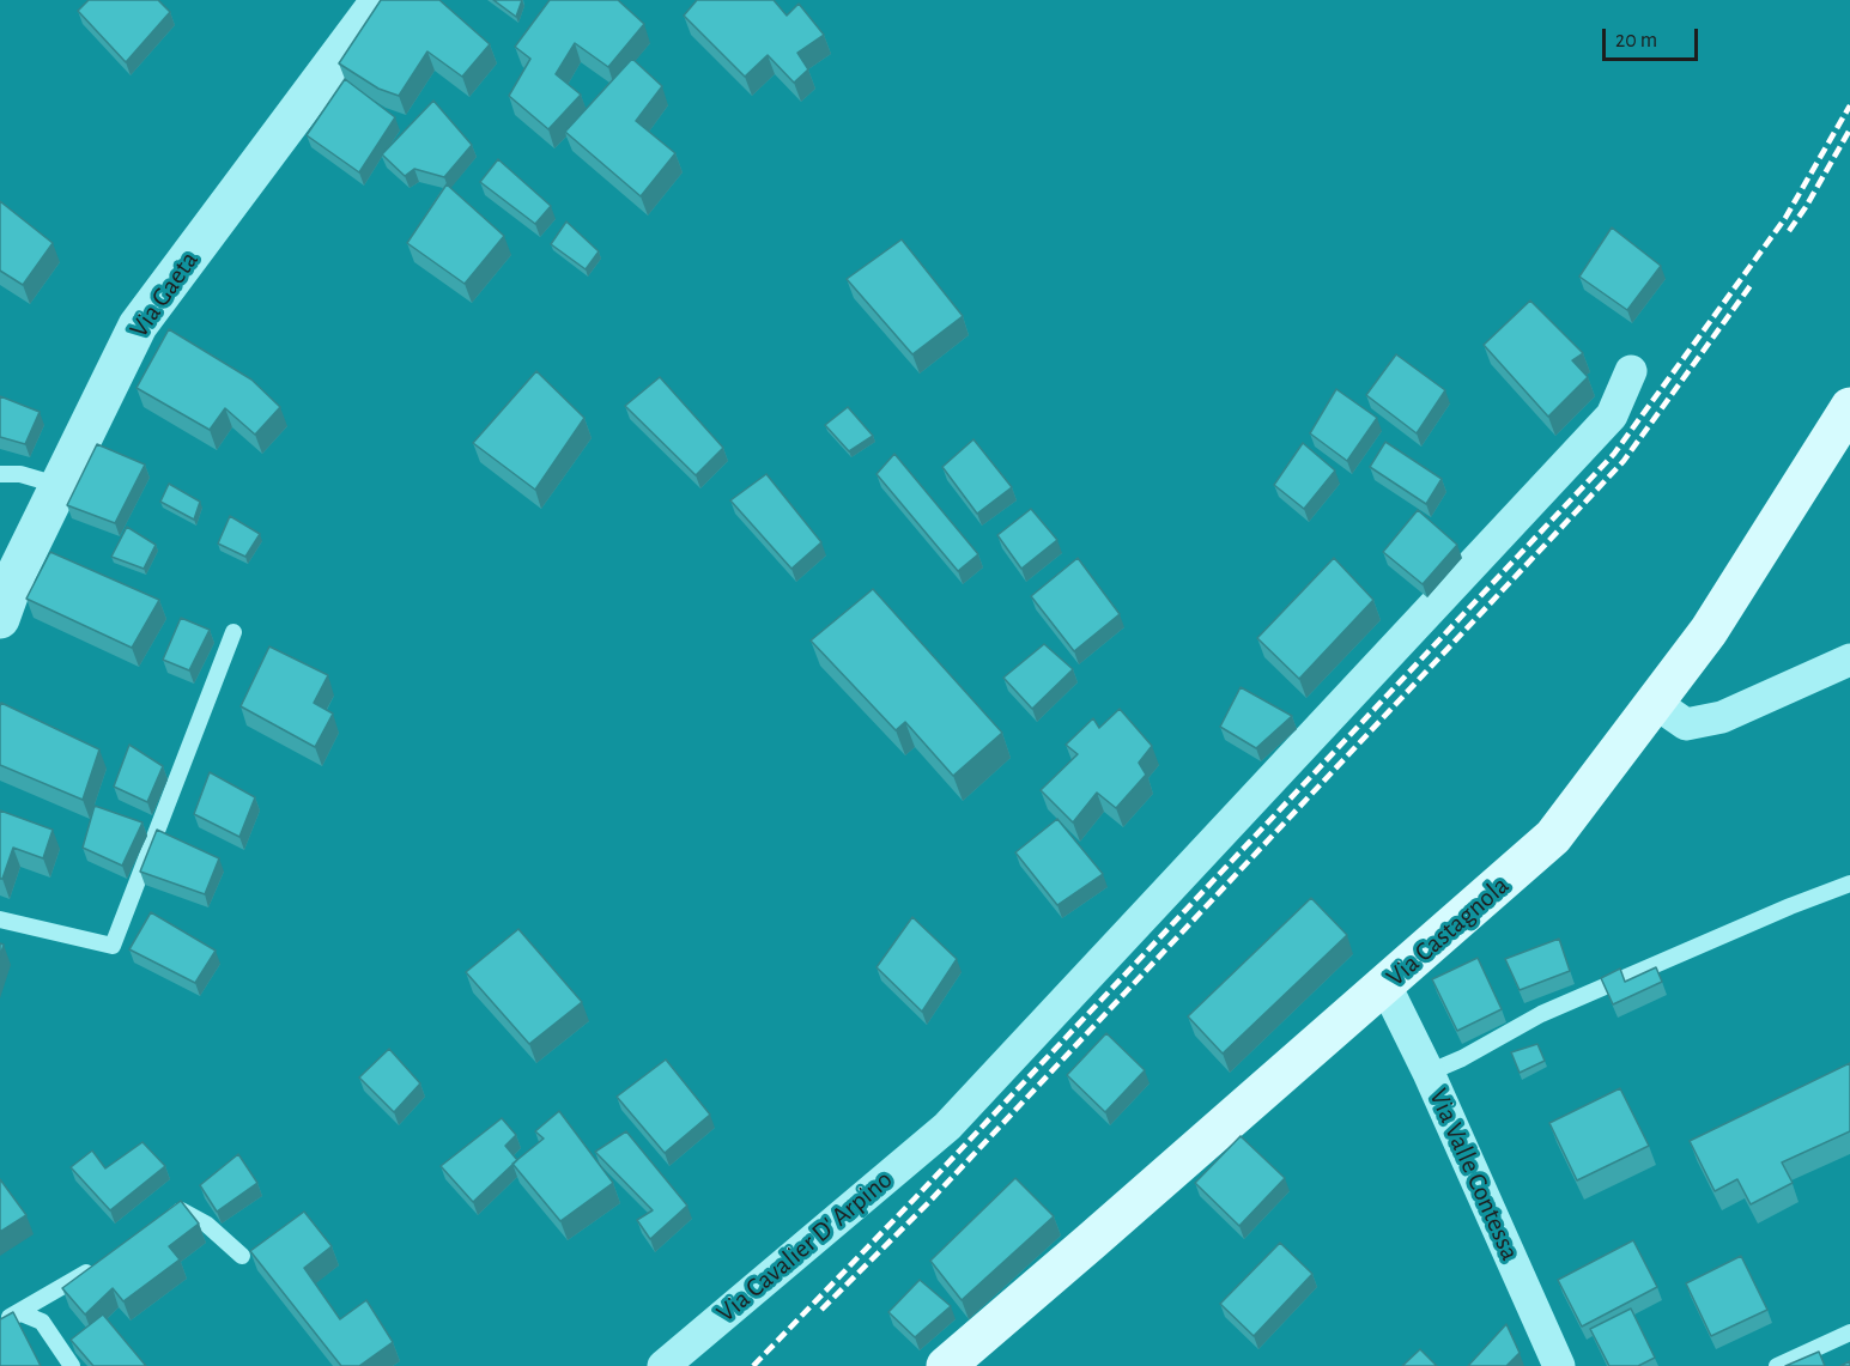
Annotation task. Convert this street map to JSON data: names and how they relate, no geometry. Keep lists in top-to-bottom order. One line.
{"streets":{"main road":["Via Castagnola"],"street":["Via Gaeta","Via Valle Contessa","Via Cavalier D' Arpino"]},"crossings":[["Via Castagnola","Via Valle Contessa"]],"scale_bar":"20 m"}
